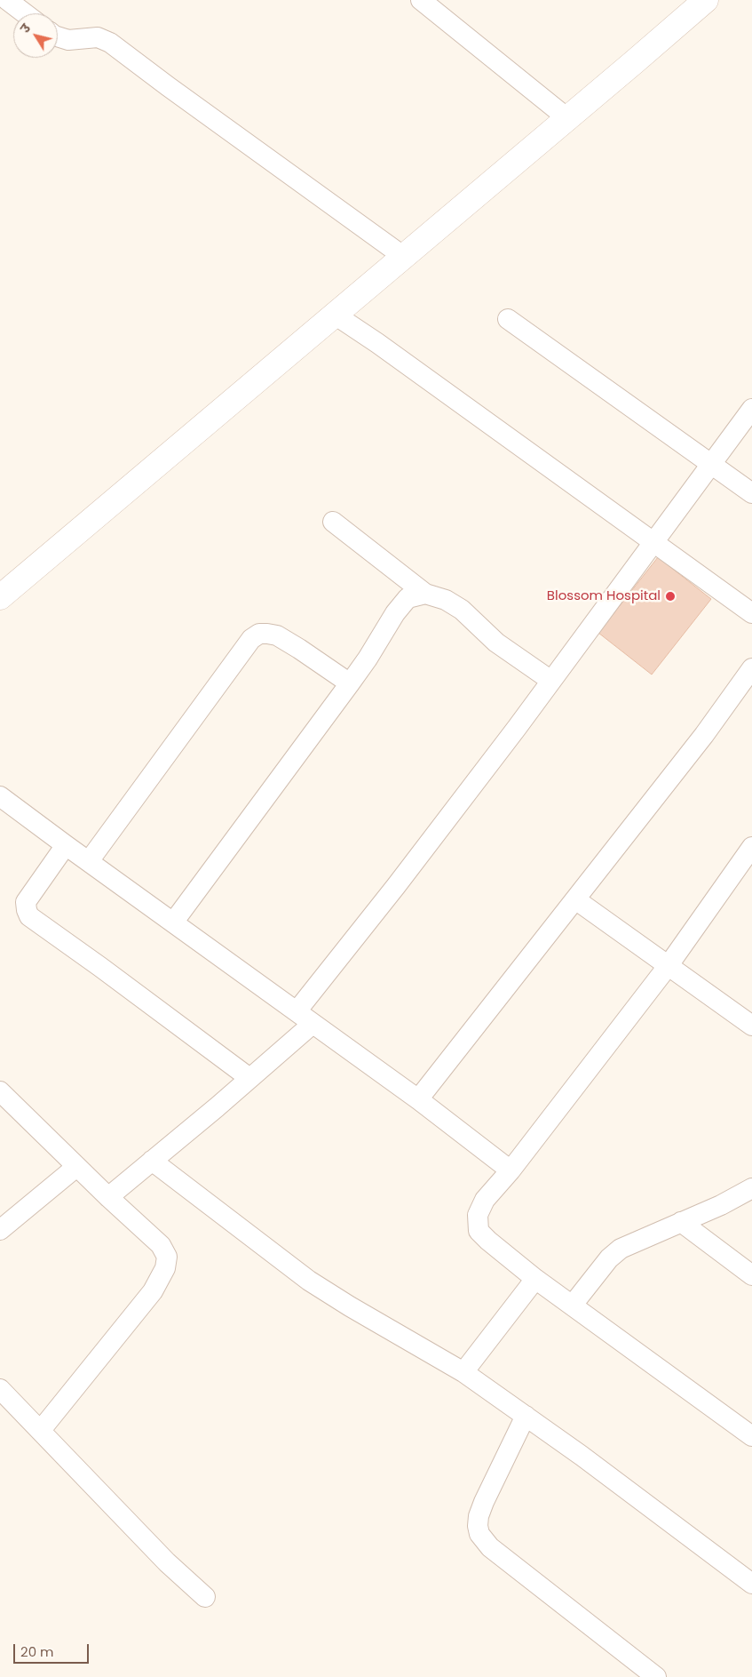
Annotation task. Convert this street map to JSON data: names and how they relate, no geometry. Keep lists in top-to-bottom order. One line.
{"places":["Blossom Hospital"],"scale_bar":"20 m","north":"top left"}
